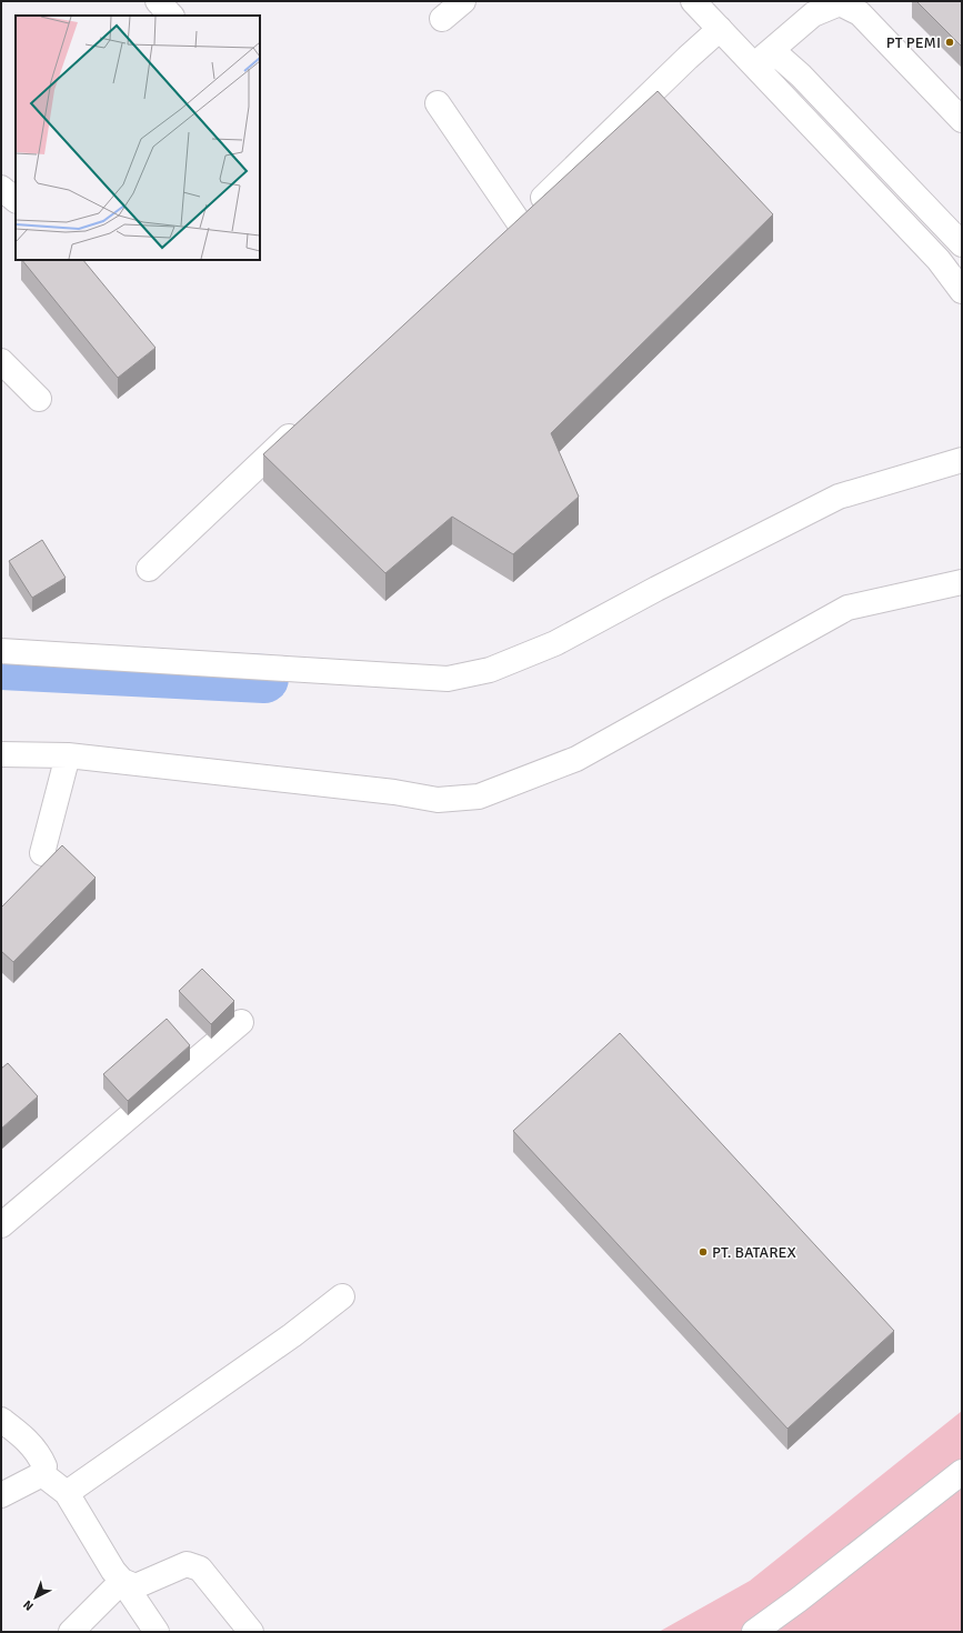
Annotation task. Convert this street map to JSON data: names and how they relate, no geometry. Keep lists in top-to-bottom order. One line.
{"places":["PT PEMI","PT. BATAREX"],"north":"bottom left"}
